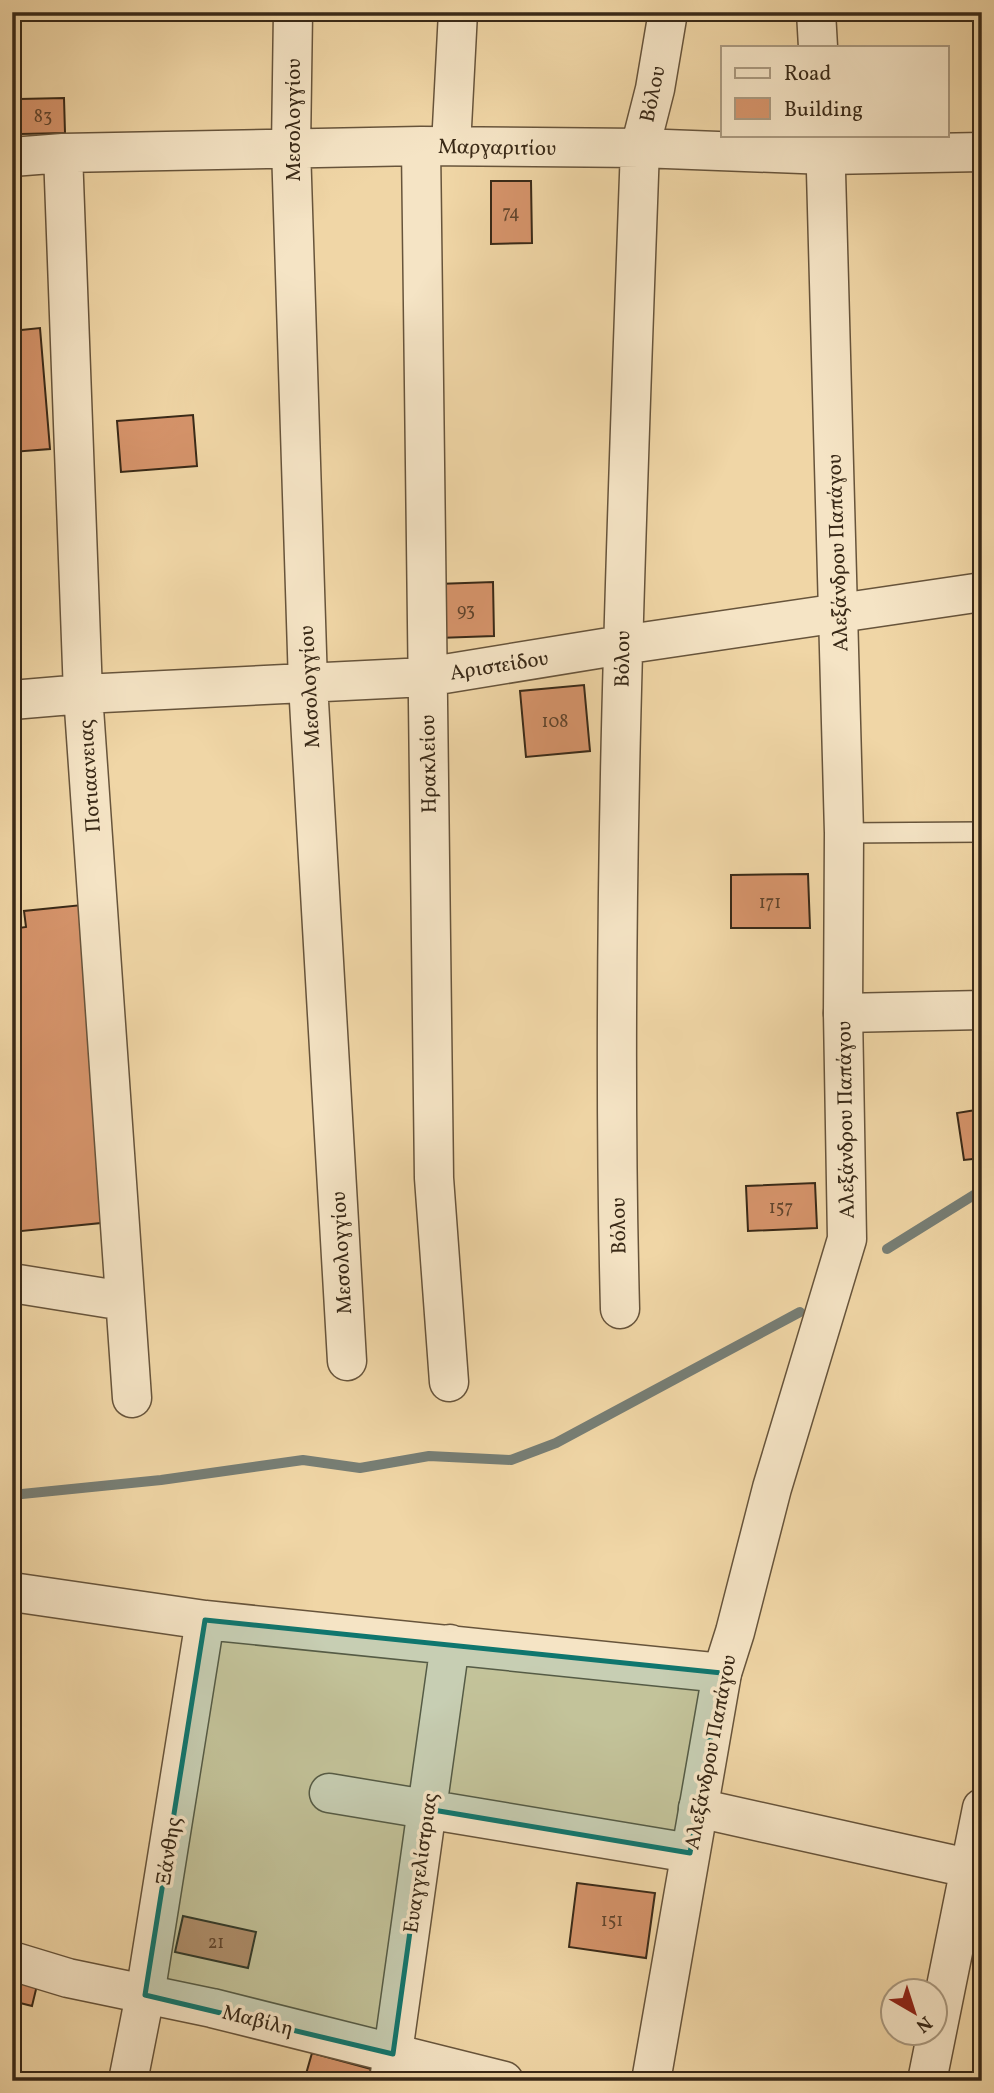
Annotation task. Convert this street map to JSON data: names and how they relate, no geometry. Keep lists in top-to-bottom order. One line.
{"streets":{"street":["Βόλου","Μεσολογγίου","Μαργαριτίου","Αλεξάνδρου Παπάγου","Αριστείδου","Ηρακλείου","Ποτιαανειας","Ξάνθης","Ευαγγελίστριας","Μαβίλη"]},"crossings":[["Βόλου","Μαργαριτίου"],["Βόλου","Αριστείδου"],["Μεσολογγίου","Μαργαριτίου"],["Μεσολογγίου","Αριστείδου"],["Μαργαριτίου","Αλεξάνδρου Παπάγου"],["Μαργαριτίου","Ηρακλείου"],["Μαργαριτίου","Ποτιαανειας"],["Αλεξάνδρου Παπάγου","Αριστείδου"],["Αριστείδου","Ηρακλείου"],["Αριστείδου","Ποτιαανειας"],["Ξάνθης","Μαβίλη"],["Ευαγγελίστριας","Μαβίλη"]],"house_numbers":["83","74","93","108","171","157","151","21"],"legend":["Road","Building"],"north":"bottom right"}
